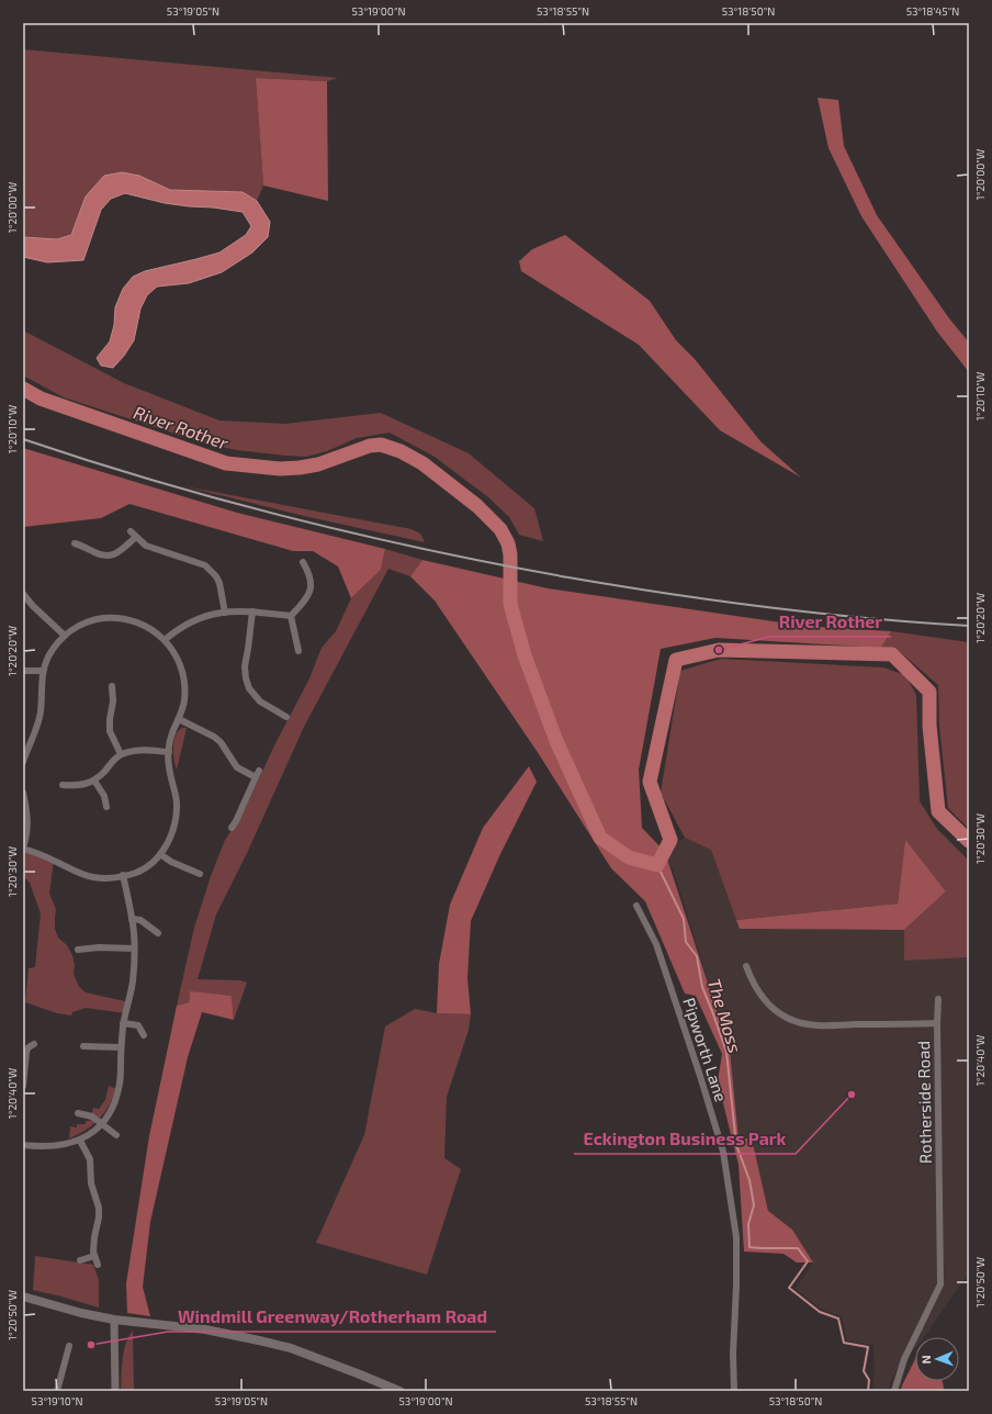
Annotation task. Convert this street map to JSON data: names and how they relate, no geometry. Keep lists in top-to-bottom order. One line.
{"streets":{"street":["Pipworth Lane","Rotherside Road"]},"water":["River Rother","The Moss"],"places":["River Rother","Eckington Business Park","Windmill Greenway/Rotherham Road"],"north":"left","coordinates":["53°19'05\"N","53°19'00\"N","53°18'55\"N","53°18'50\"N","53°18'45\"N","1°20'00\"W","1°20'10\"W","1°20'20\"W","1°20'30\"W","1°20'40\"W","1°20'50\"W","53°19'10\"N"]}
